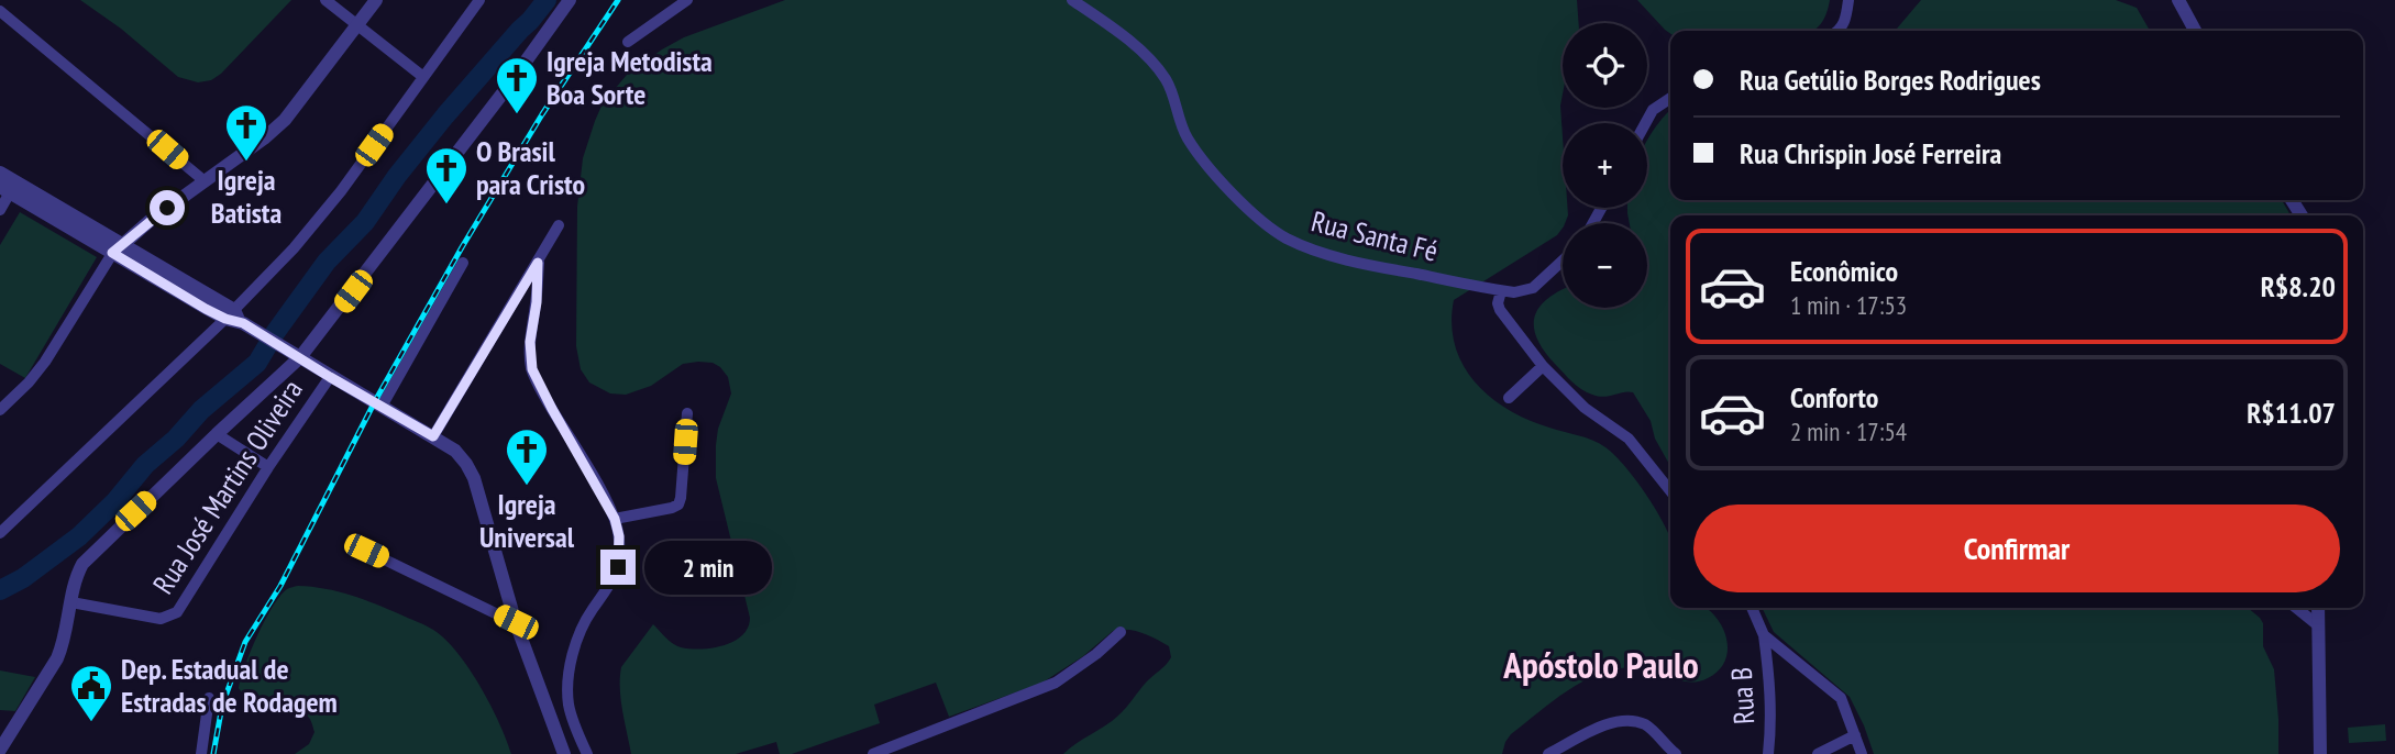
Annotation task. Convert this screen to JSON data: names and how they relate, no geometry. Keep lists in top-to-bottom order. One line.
{"streets":{"street":["Rua Santa Fé","Rua José Martins Oliveira","Rua B"]},"districts":["Apóstolo Paulo"],"places":{"church":["Igreja Metodista Boa Sorte","Igreja Batista","O Brasil para Cristo","Igreja Universal"],"public building":["Dep. Estadual de Estradas de Rodagem"]},"page":{"map_buttons":["+","−"],"banner":["Rua Getúlio Borges Rodrigues","Rua Chrispin José Ferreira"],"list":[{"name":"Econômico","note":"1 min · 17:53","value":"R$8.20"},{"name":"Conforto","note":"2 min · 17:54","value":"R$11.07"}],"buttons":"Confirmar","bubble":"2 min"}}
